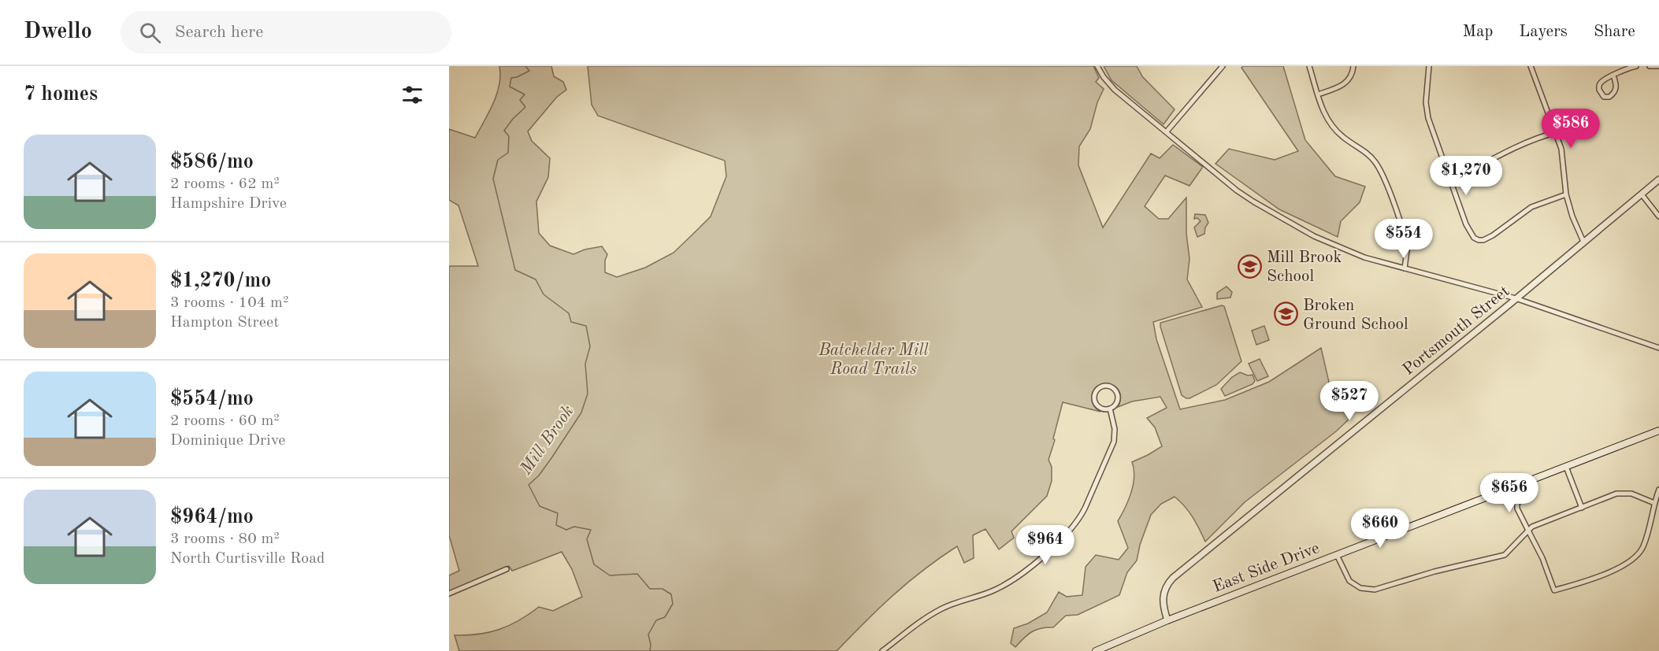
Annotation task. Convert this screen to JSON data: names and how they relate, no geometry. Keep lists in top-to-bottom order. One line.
{"streets":{"main road":["East Side Drive"],"street":["Portsmouth Street"]},"crossings":[["Portsmouth Street","East Side Drive"]],"water":["Mill Brook"],"parks":["Batchelder Mill Road Trails"],"places":{"school or university":["Mill Brook School","Broken Ground School"]},"page":{"header":"Dwello","search":"Search here","nav":["Map","Layers","Share"],"heading":"7 homes","price":["$586","$1,270","$554","$527","$656","$660","$964"],"list":[{"name":"$586/mo","note":"2 rooms · 62 m² · Hampshire Drive"},{"name":"$1,270/mo","note":"3 rooms · 104 m² · Hampton Street"},{"name":"$554/mo","note":"2 rooms · 60 m² · Dominique Drive"},{"name":"$964/mo","note":"3 rooms · 80 m² · North Curtisville Road"}]}}
